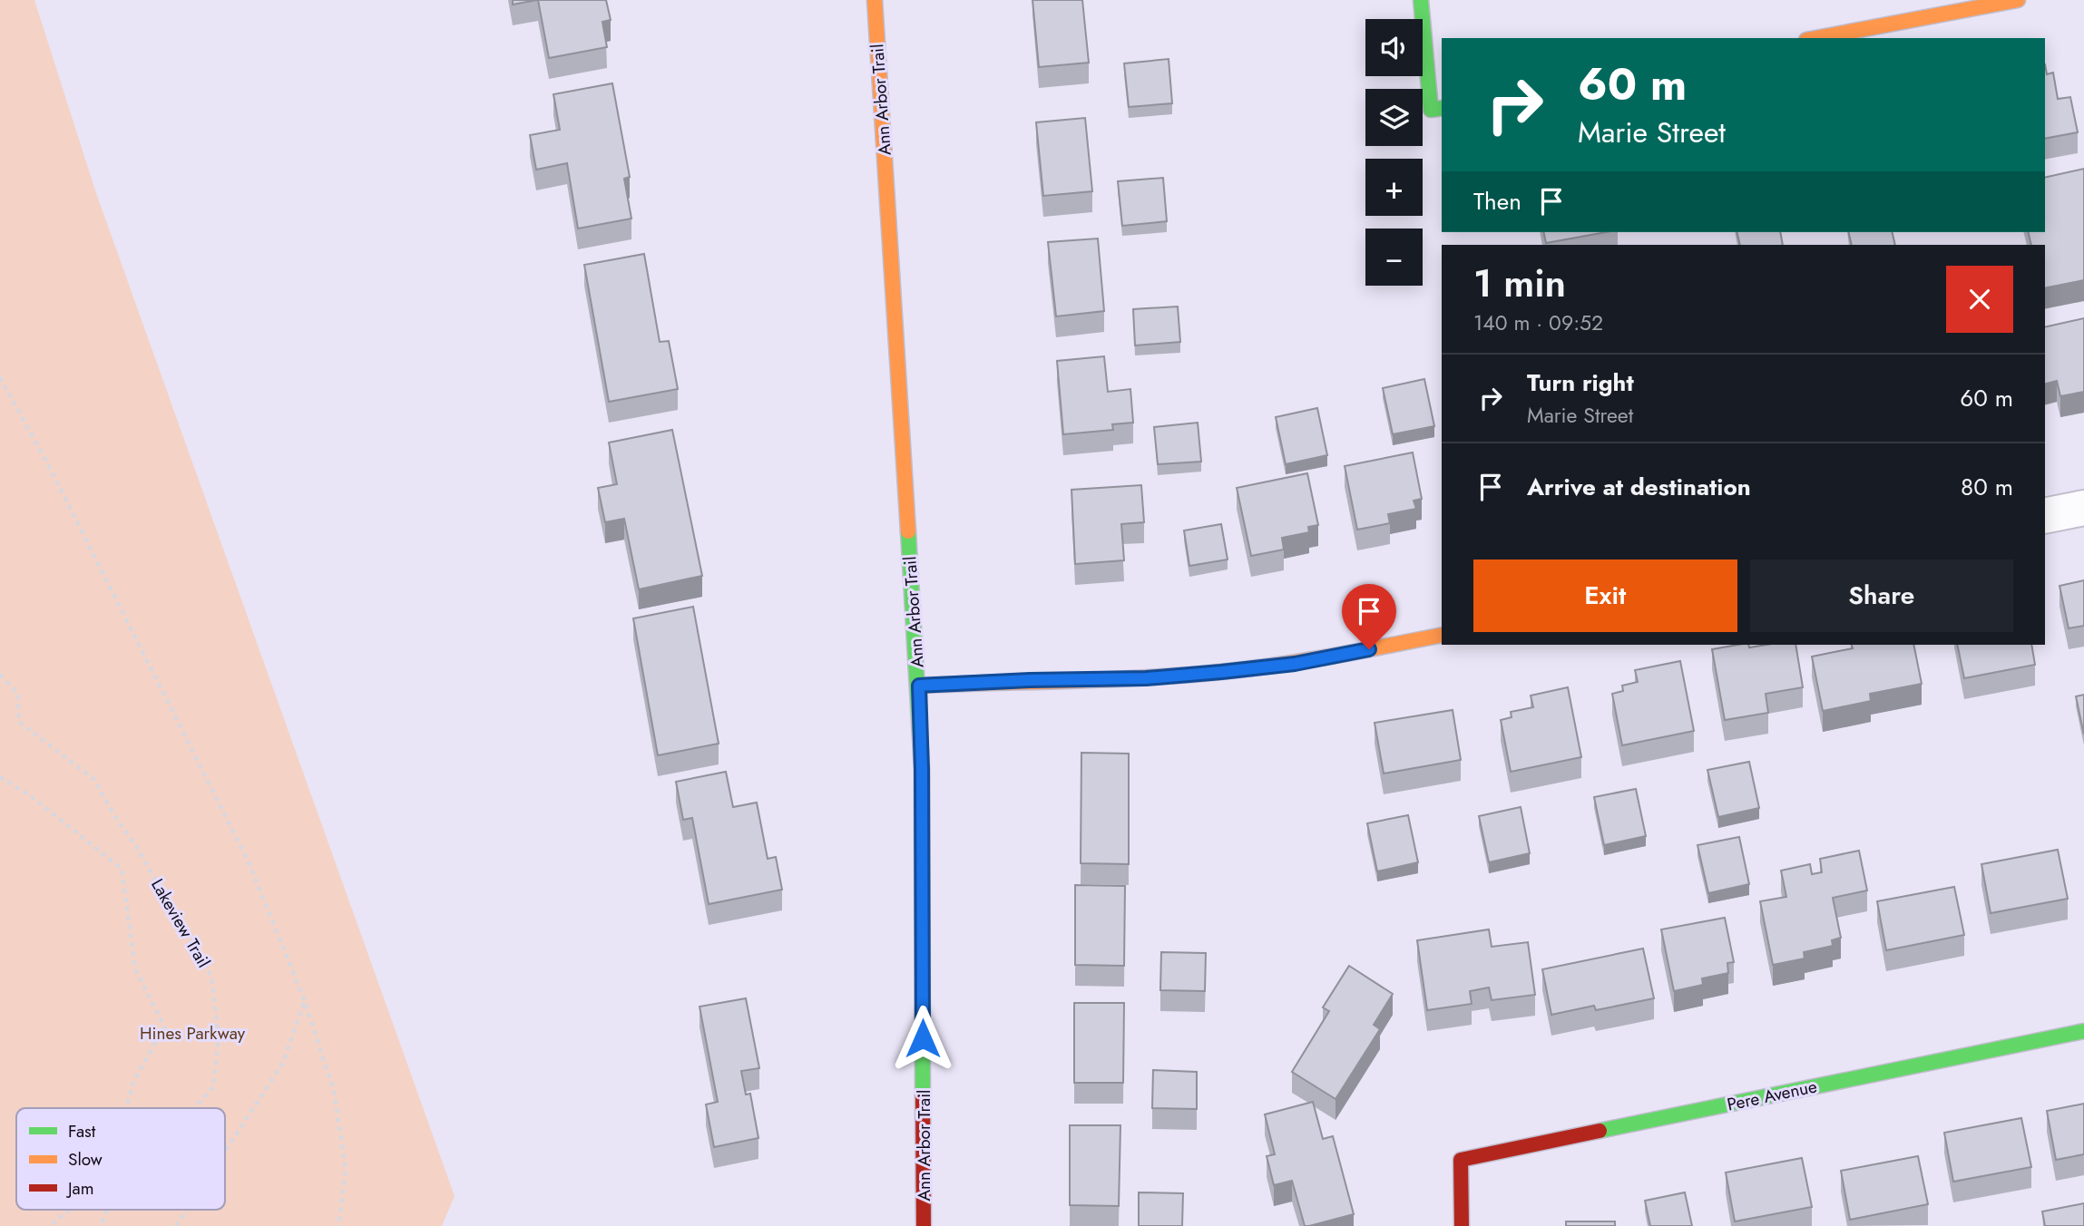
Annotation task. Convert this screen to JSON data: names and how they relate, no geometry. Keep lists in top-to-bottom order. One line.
{"streets":{"street":["Ann Arbor Trail","Pere Avenue"],"path":["Lakeview Trail"]},"parks":["Hines Parkway"],"legend":["Fast","Slow","Jam"],"page":{"map_buttons":["+","−"],"turn":["60 m","Marie Street"],"then":"Then","heading":["1 min","140 m · 09:52"],"list":[{"name":"Turn right","note":"Marie Street","value":"60 m"},{"name":"Arrive at destination","value":"80 m"}],"buttons":["Exit","Share"]}}
